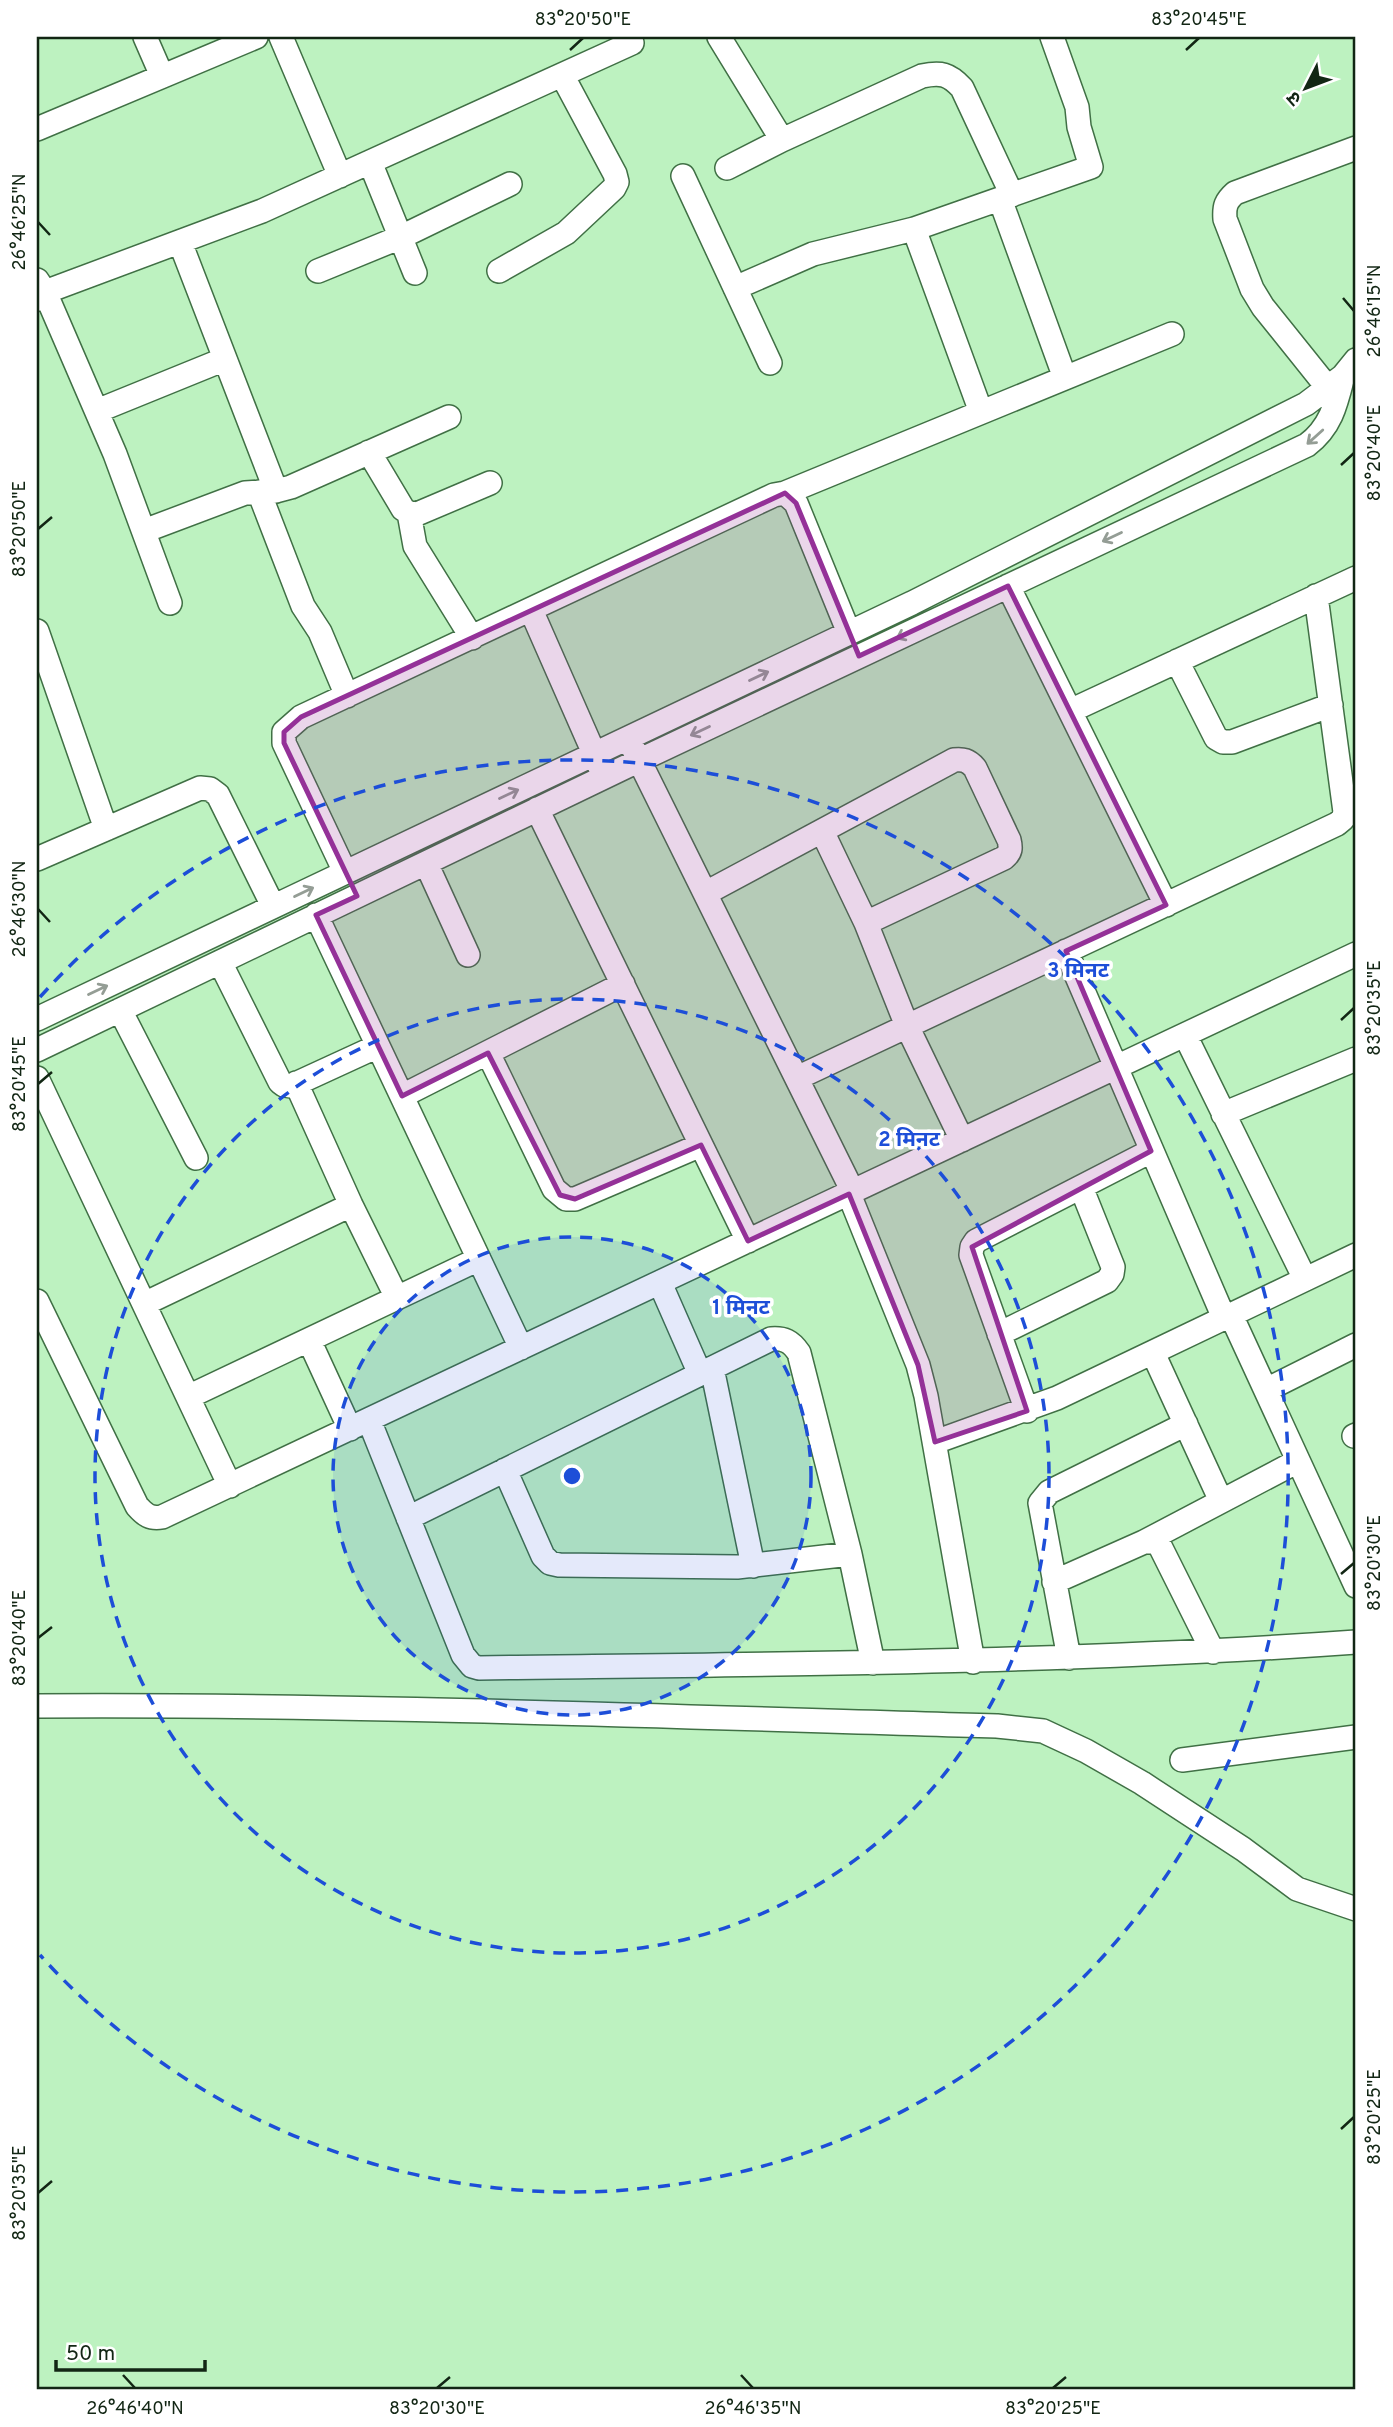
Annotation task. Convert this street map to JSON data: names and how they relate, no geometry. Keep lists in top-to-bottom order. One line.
{"scale_bar":"50 m","north":"bottom left","coordinates":["83°20'50\"E","83°20'45\"E","26°46'25\"N","26°46'15\"N","83°20'40\"E","26°46'30\"N","83°20'35\"E","83°20'30\"E","83°20'25\"E","26°46'40\"N","26°46'35\"N"],"rings":["3 मिनट","2 मिनट","1 मिनट"]}
